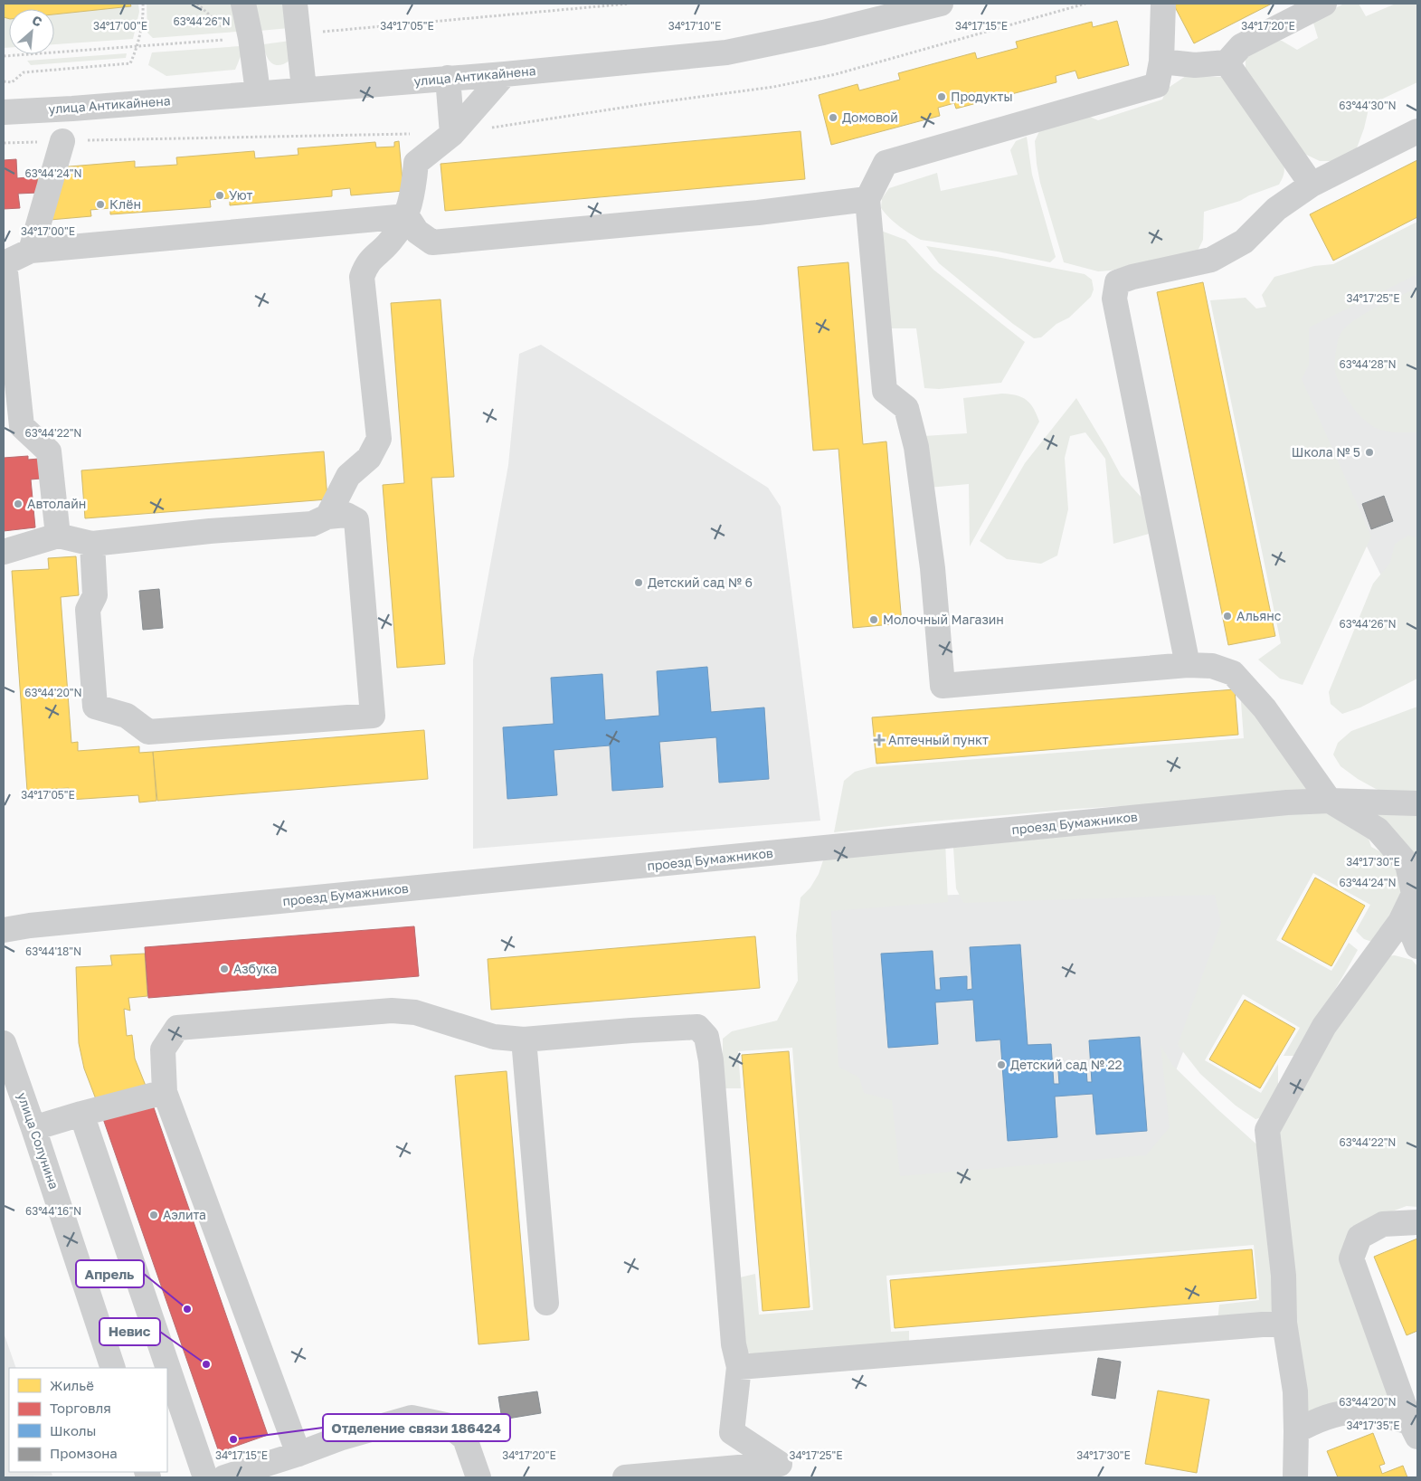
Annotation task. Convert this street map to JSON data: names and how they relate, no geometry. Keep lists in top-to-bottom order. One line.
{"streets":{"street":["улица Антикайнена","проезд Бумажников","улица Солунина"]},"places":{"other":["Продукты","Домовой","Уют","Клён","Школа № 5","Автолайн","Детский сад № 6","Альянс","Молочный Магазин","Азбука","Детский сад № 22","Аэлита","Апрель","Невис","Отделение связи 186424"],"health":["Аптечный пункт"]},"legend":["Жильё","Торговля","Школы","Промзона"],"north":"top right","coordinates":["63°44'26\"N","34°17'00\"E","34°17'05\"E","34°17'10\"E","34°17'15\"E","34°17'20\"E","63°44'30\"N","63°44'24\"N","34°17'25\"E","63°44'28\"N","63°44'22\"N","63°44'20\"N","34°17'30\"E","63°44'18\"N","63°44'16\"N","34°17'35\"E"]}
